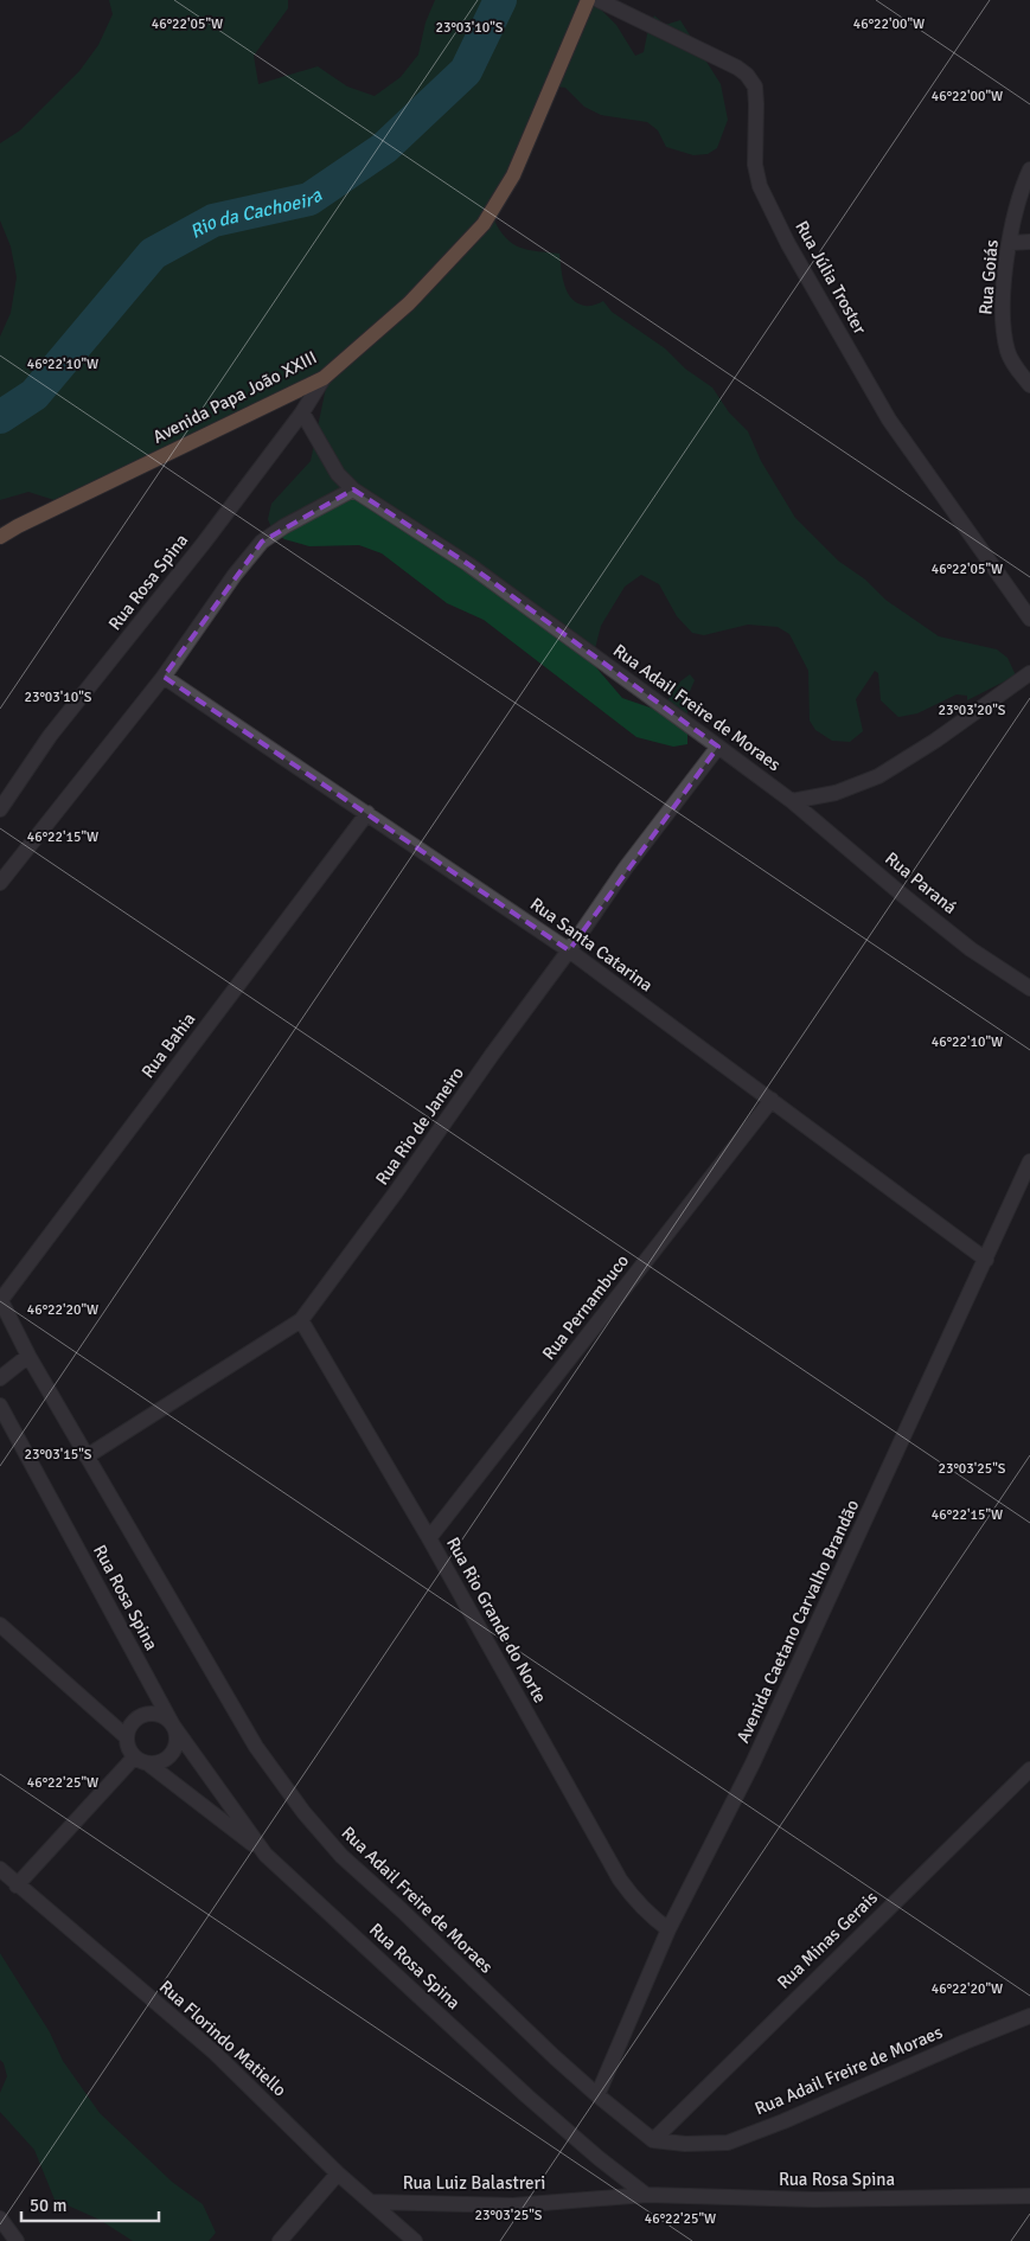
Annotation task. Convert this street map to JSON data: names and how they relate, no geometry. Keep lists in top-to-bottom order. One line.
{"streets":{"main road":["Avenida Papa João XXIII"],"street":["Rua Júlia Troster","Rua Goiás","Rua Rosa Spina","Rua Adail Freire de Moraes","Rua Paraná","Rua Santa Catarina","Rua Bahia","Rua Rio de Janeiro","Rua Pernambuco","Rua Rio Grande do Norte","Avenida Caetano Carvalho Brandão","Rua Minas Gerais","Rua Florindo Matiello","Rua Luiz Balastreri"]},"crossings":[["Avenida Papa João XXIII","Rua Rosa Spina"],["Rua Rosa Spina","Rua Adail Freire de Moraes"],["Rua Rosa Spina","Rua Luiz Balastreri"],["Rua Adail Freire de Moraes","Rua Paraná"],["Rua Adail Freire de Moraes","Rua Bahia"],["Rua Adail Freire de Moraes","Rua Rio de Janeiro"],["Rua Adail Freire de Moraes","Avenida Caetano Carvalho Brandão"],["Rua Adail Freire de Moraes","Rua Minas Gerais"],["Rua Santa Catarina","Rua Bahia"],["Rua Santa Catarina","Rua Rio de Janeiro"],["Rua Santa Catarina","Rua Pernambuco"],["Rua Santa Catarina","Avenida Caetano Carvalho Brandão"],["Rua Rio de Janeiro","Rua Rio Grande do Norte"],["Rua Pernambuco","Rua Rio Grande do Norte"],["Rua Rio Grande do Norte","Avenida Caetano Carvalho Brandão"],["Rua Florindo Matiello","Rua Luiz Balastreri"]],"water":["Rio da Cachoeira"],"scale_bar":"50 m","coordinates":["46°22'05\"W","46°22'00\"W","23°03'10\"S","46°22'10\"W","23°03'20\"S","46°22'15\"W","46°22'20\"W","23°03'15\"S","23°03'25\"S","46°22'25\"W"]}
